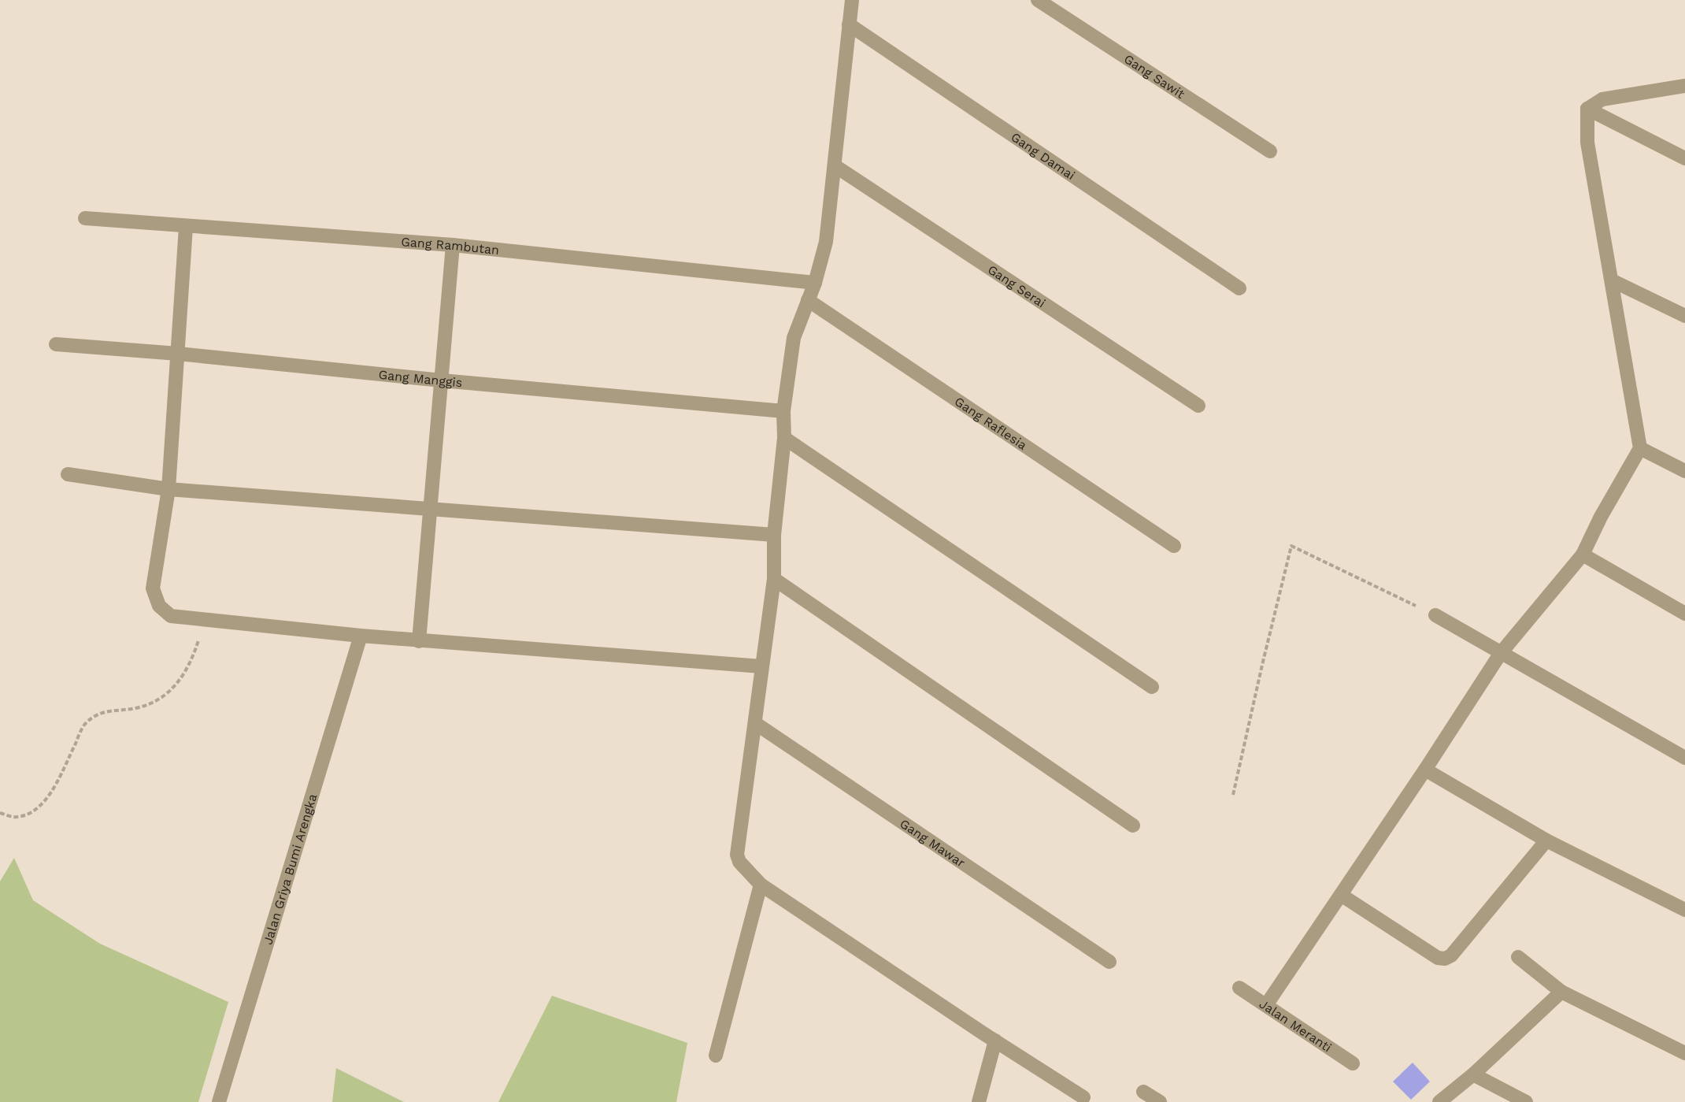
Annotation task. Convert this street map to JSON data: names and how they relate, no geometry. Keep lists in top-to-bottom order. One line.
{"streets":{"street":["Gang Sawit","Gang Damai","Gang Rambutan","Gang Serai","Gang Manggis","Gang Raflesia","Gang Mawar","Jalan Griya Bumi Arengka","Jalan Meranti"]}}
